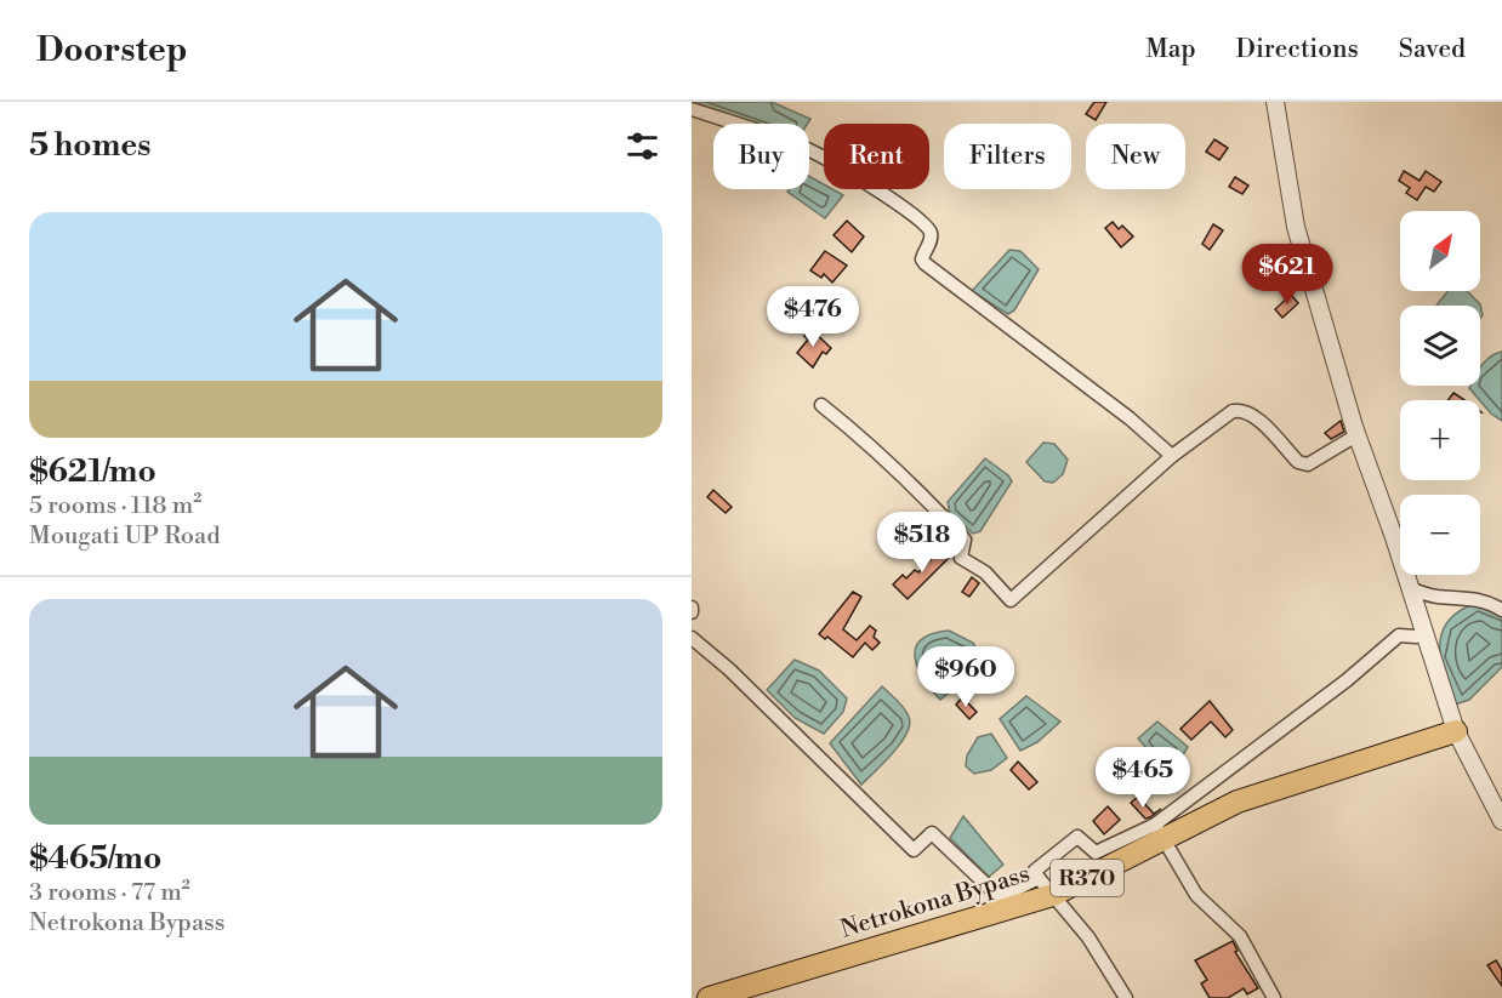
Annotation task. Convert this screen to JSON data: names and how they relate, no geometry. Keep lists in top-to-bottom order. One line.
{"streets":{"main road":["R370","Netrokona Bypass"]},"north":"top right","page":{"header":"Doorstep","nav":["Map","Directions","Saved"],"heading":"5 homes","chip":["Buy","Rent","Filters","New"],"list":[{"name":"$621/mo","note":"5 rooms · 118 m² · Mougati UP Road"},{"name":"$465/mo","note":"3 rooms · 77 m² · Netrokona Bypass"}],"map_buttons":["+","−"],"price":["$621","$476","$518","$960","$465"]}}
